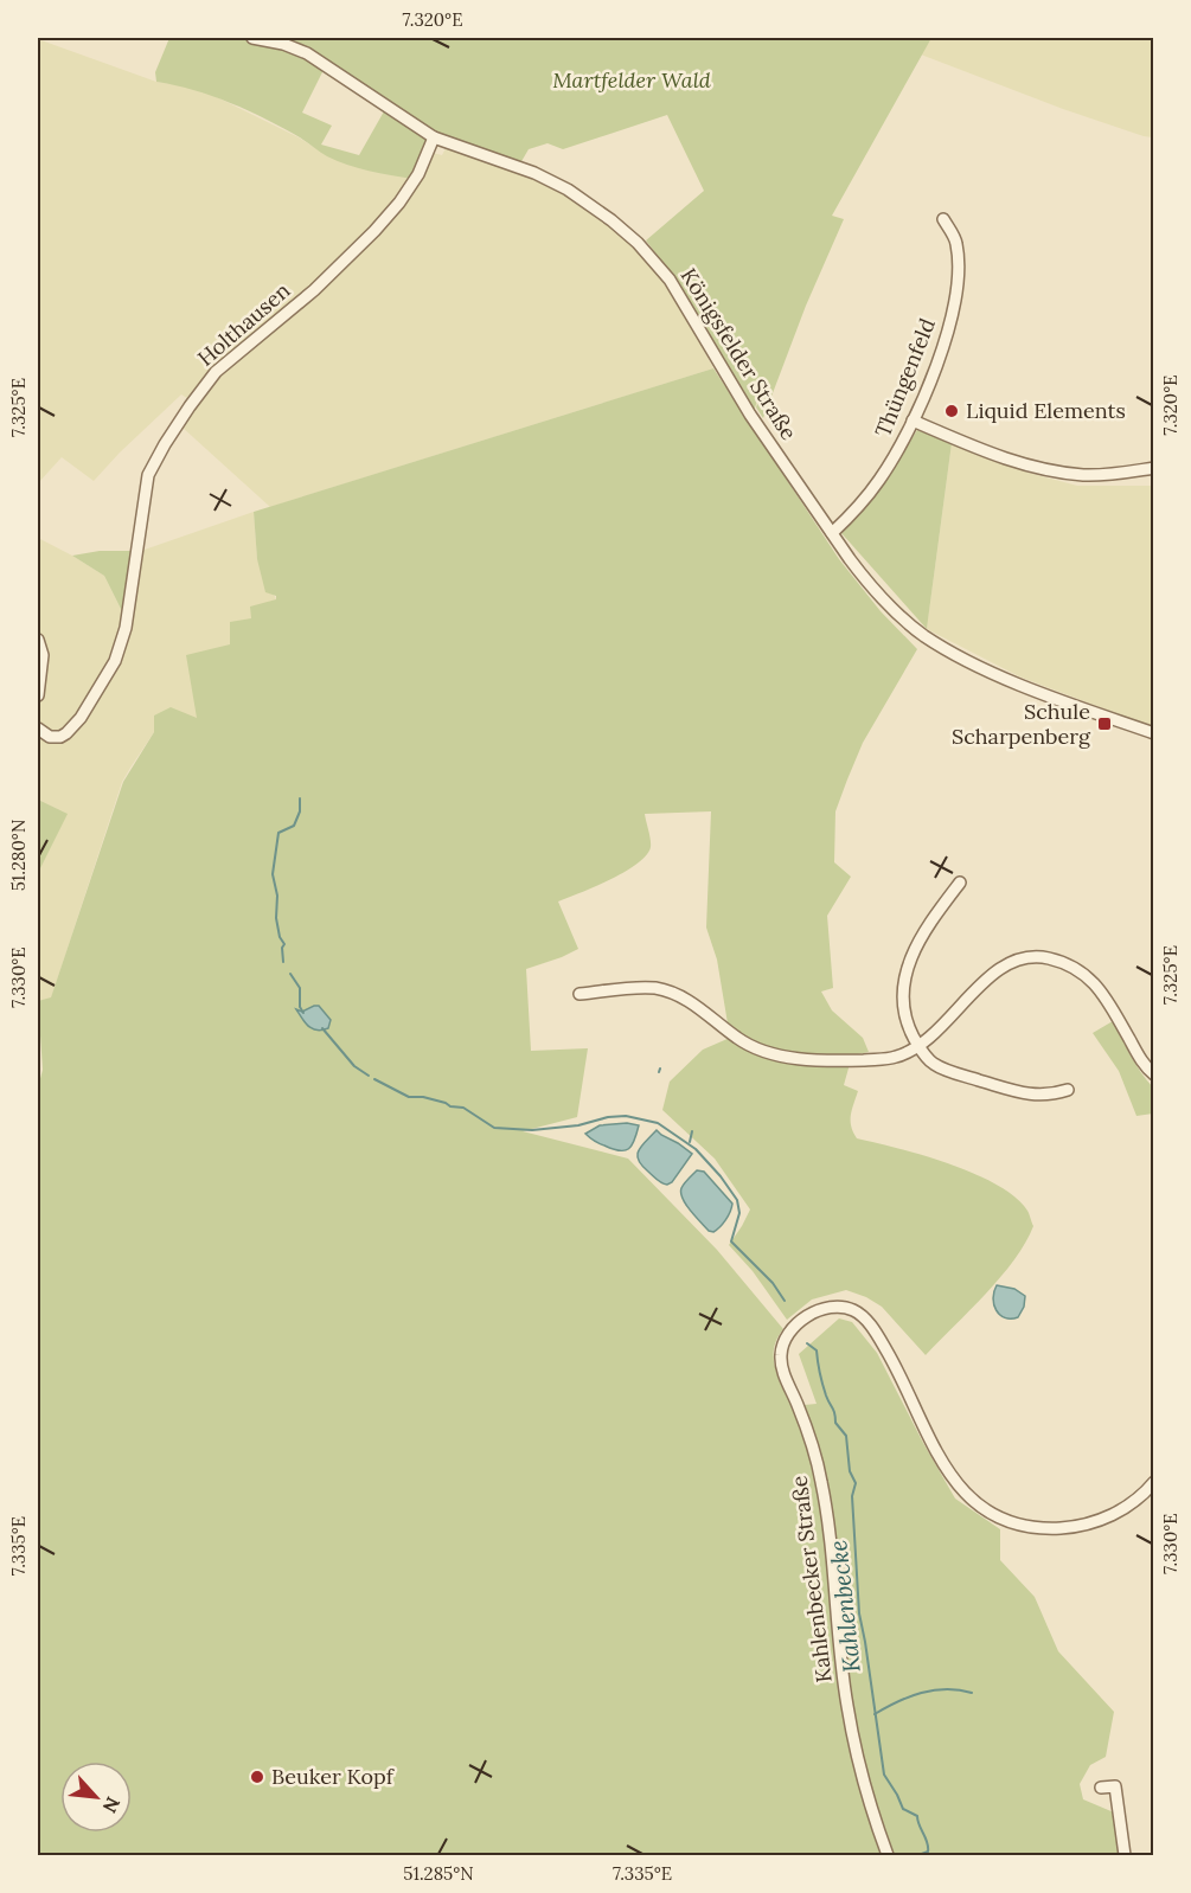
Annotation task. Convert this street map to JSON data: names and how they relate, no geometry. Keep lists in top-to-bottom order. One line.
{"streets":{"street":["Holthausen","Königsfelder Straße","Thüngenfeld","Kahlenbecker Straße"]},"crossings":[["Holthausen","Königsfelder Straße"],["Königsfelder Straße","Thüngenfeld"]],"water":["Kahlenbecke"],"parks":["Martfelder Wald"],"places":{"other":["Liquid Elements","Beuker Kopf"],"transit":["Schule Scharpenberg"]},"north":"bottom right","coordinates":["7.320°E","7.325°E","51.280°N","7.330°E","7.335°E","51.285°N"]}
